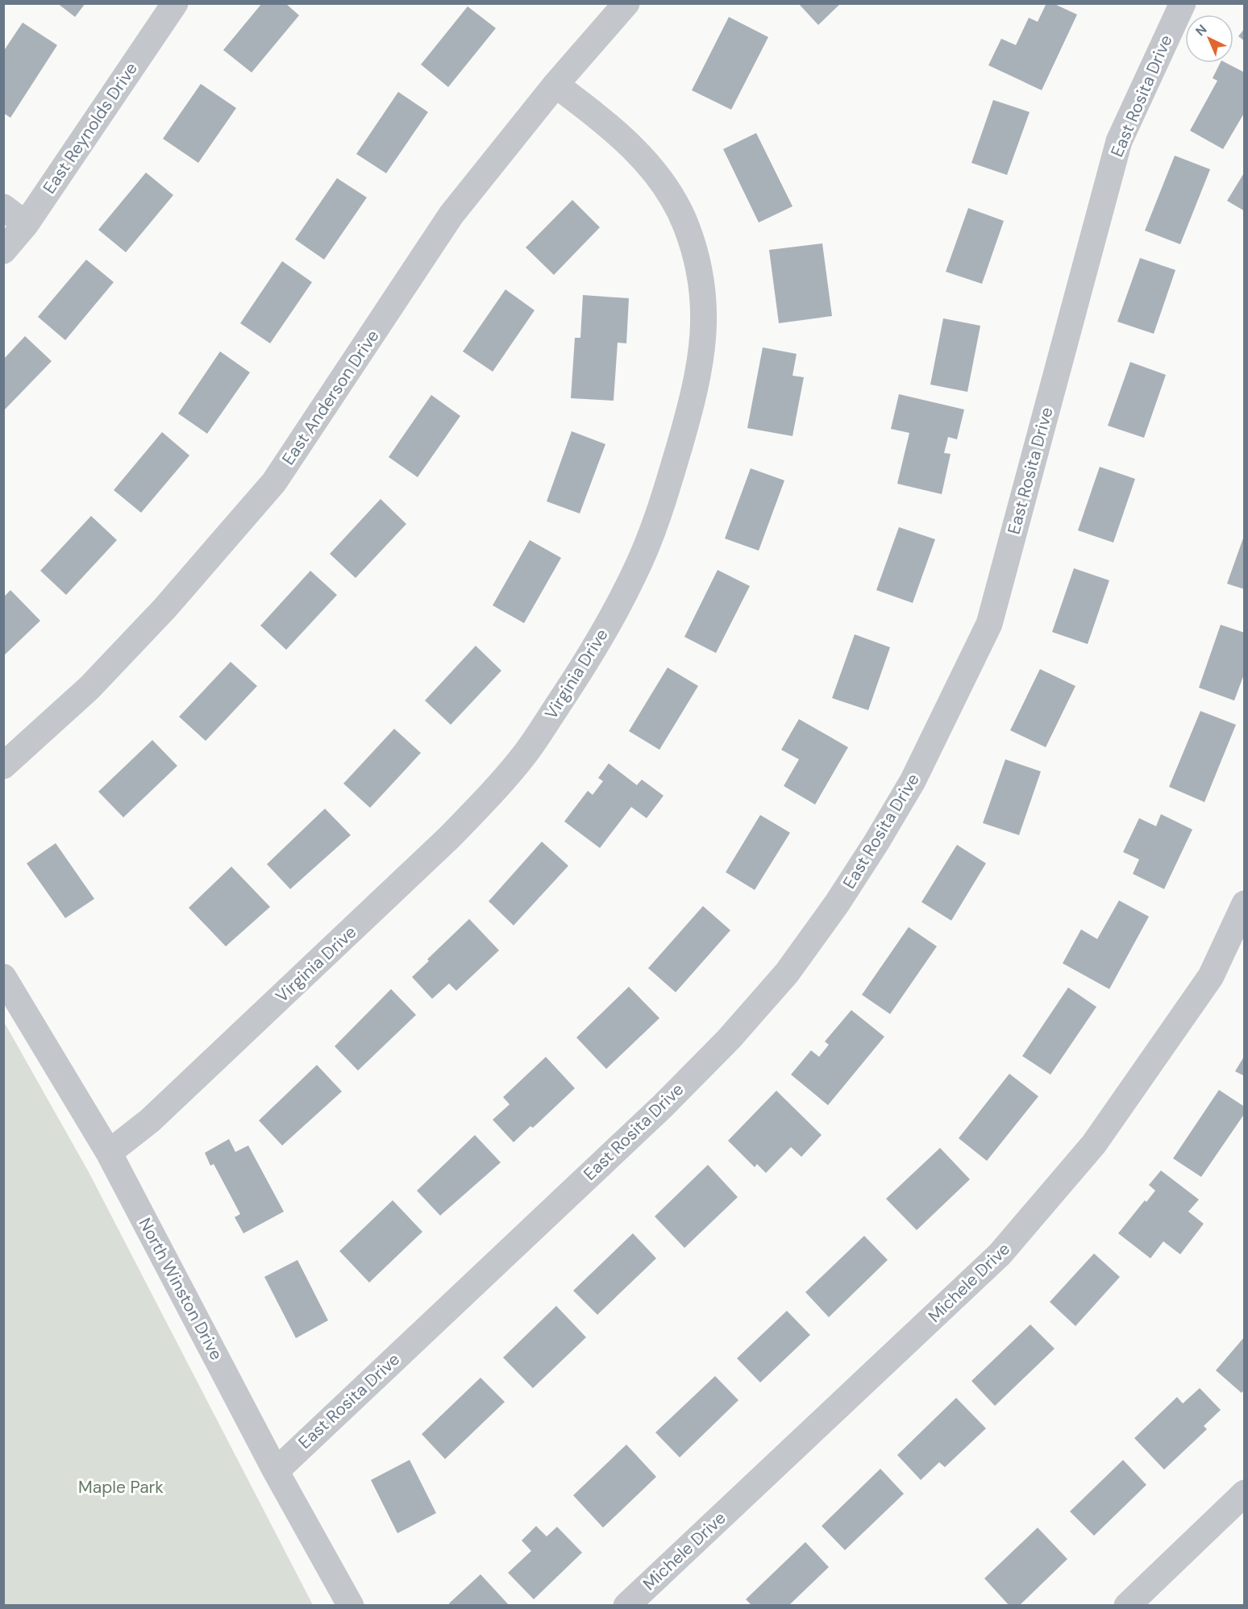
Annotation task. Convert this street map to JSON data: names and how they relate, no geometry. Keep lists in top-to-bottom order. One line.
{"streets":{"street":["East Rosita Drive","East Reynolds Drive","East Anderson Drive","Virginia Drive","Michele Drive","North Winston Drive"]},"crossings":[["East Rosita Drive","North Winston Drive"],["East Anderson Drive","Virginia Drive"],["Virginia Drive","North Winston Drive"]],"parks":["Maple Park"],"north":"top left"}
